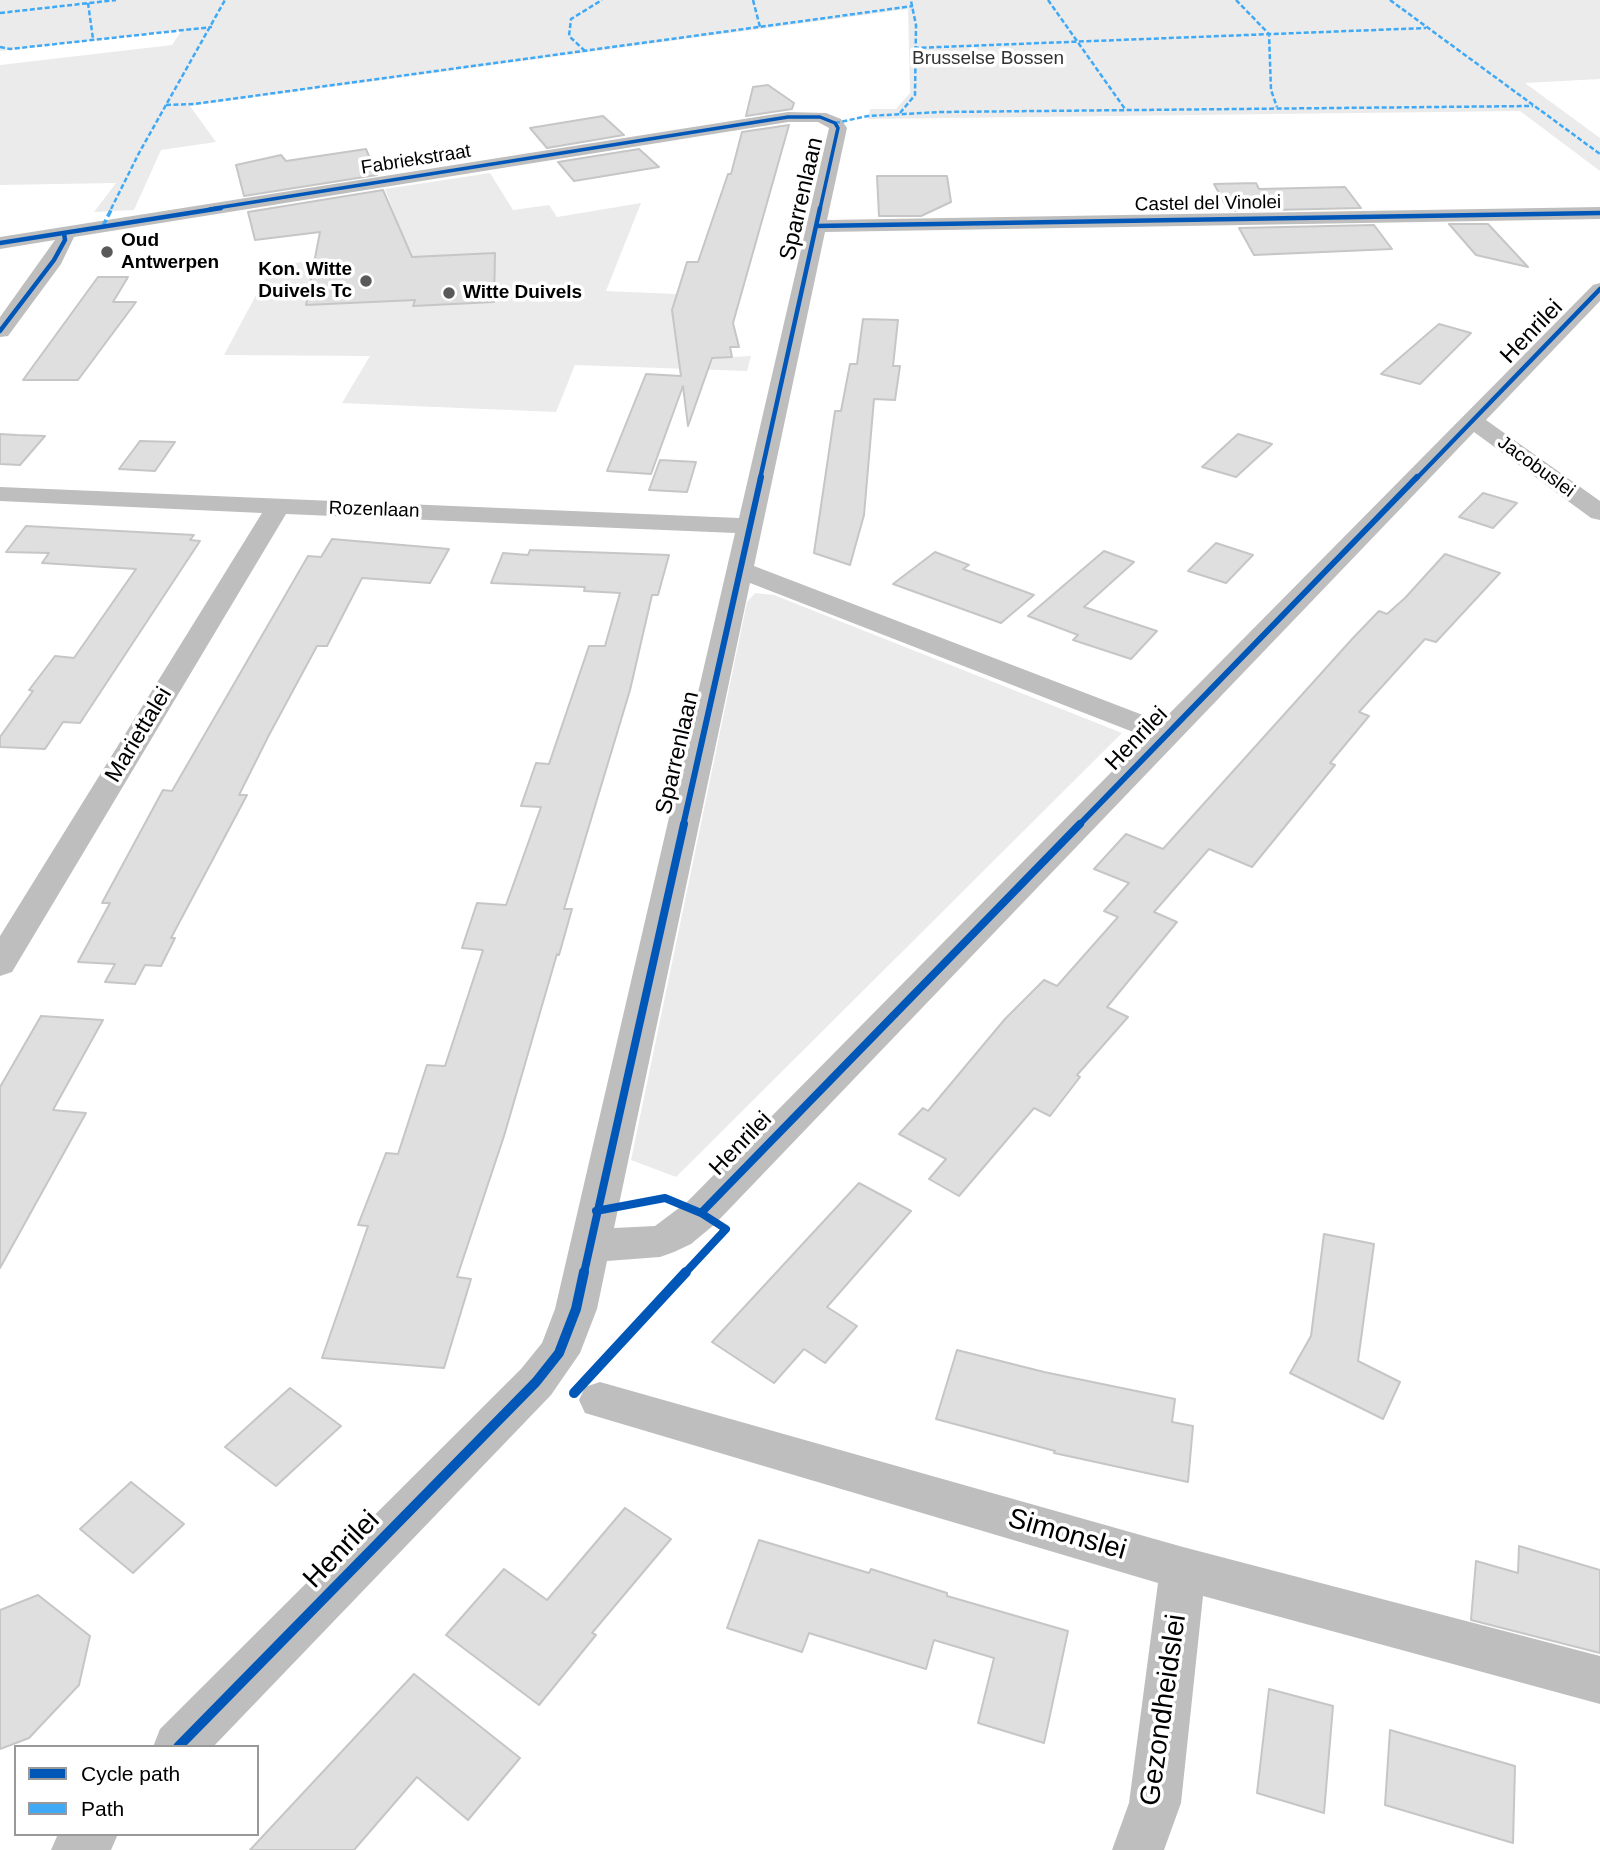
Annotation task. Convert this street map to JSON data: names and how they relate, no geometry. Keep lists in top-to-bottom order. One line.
{"streets":{"street":["Fabriekstraat","Sparrenlaan","Castel del Vinolei","Henrilei","Jacobuslei","Rozenlaan","Mariettalei","Simonslei","Gezondheidslei"]},"crossings":[["Fabriekstraat","Sparrenlaan"],["Sparrenlaan","Castel del Vinolei"],["Sparrenlaan","Henrilei"],["Sparrenlaan","Rozenlaan"],["Henrilei","Jacobuslei"],["Rozenlaan","Mariettalei"],["Simonslei","Gezondheidslei"]],"parks":["Brusselse Bossen"],"places":["Oud Antwerpen","Kon. Witte Duivels Tc","Witte Duivels"],"legend":["Cycle path","Path"]}
